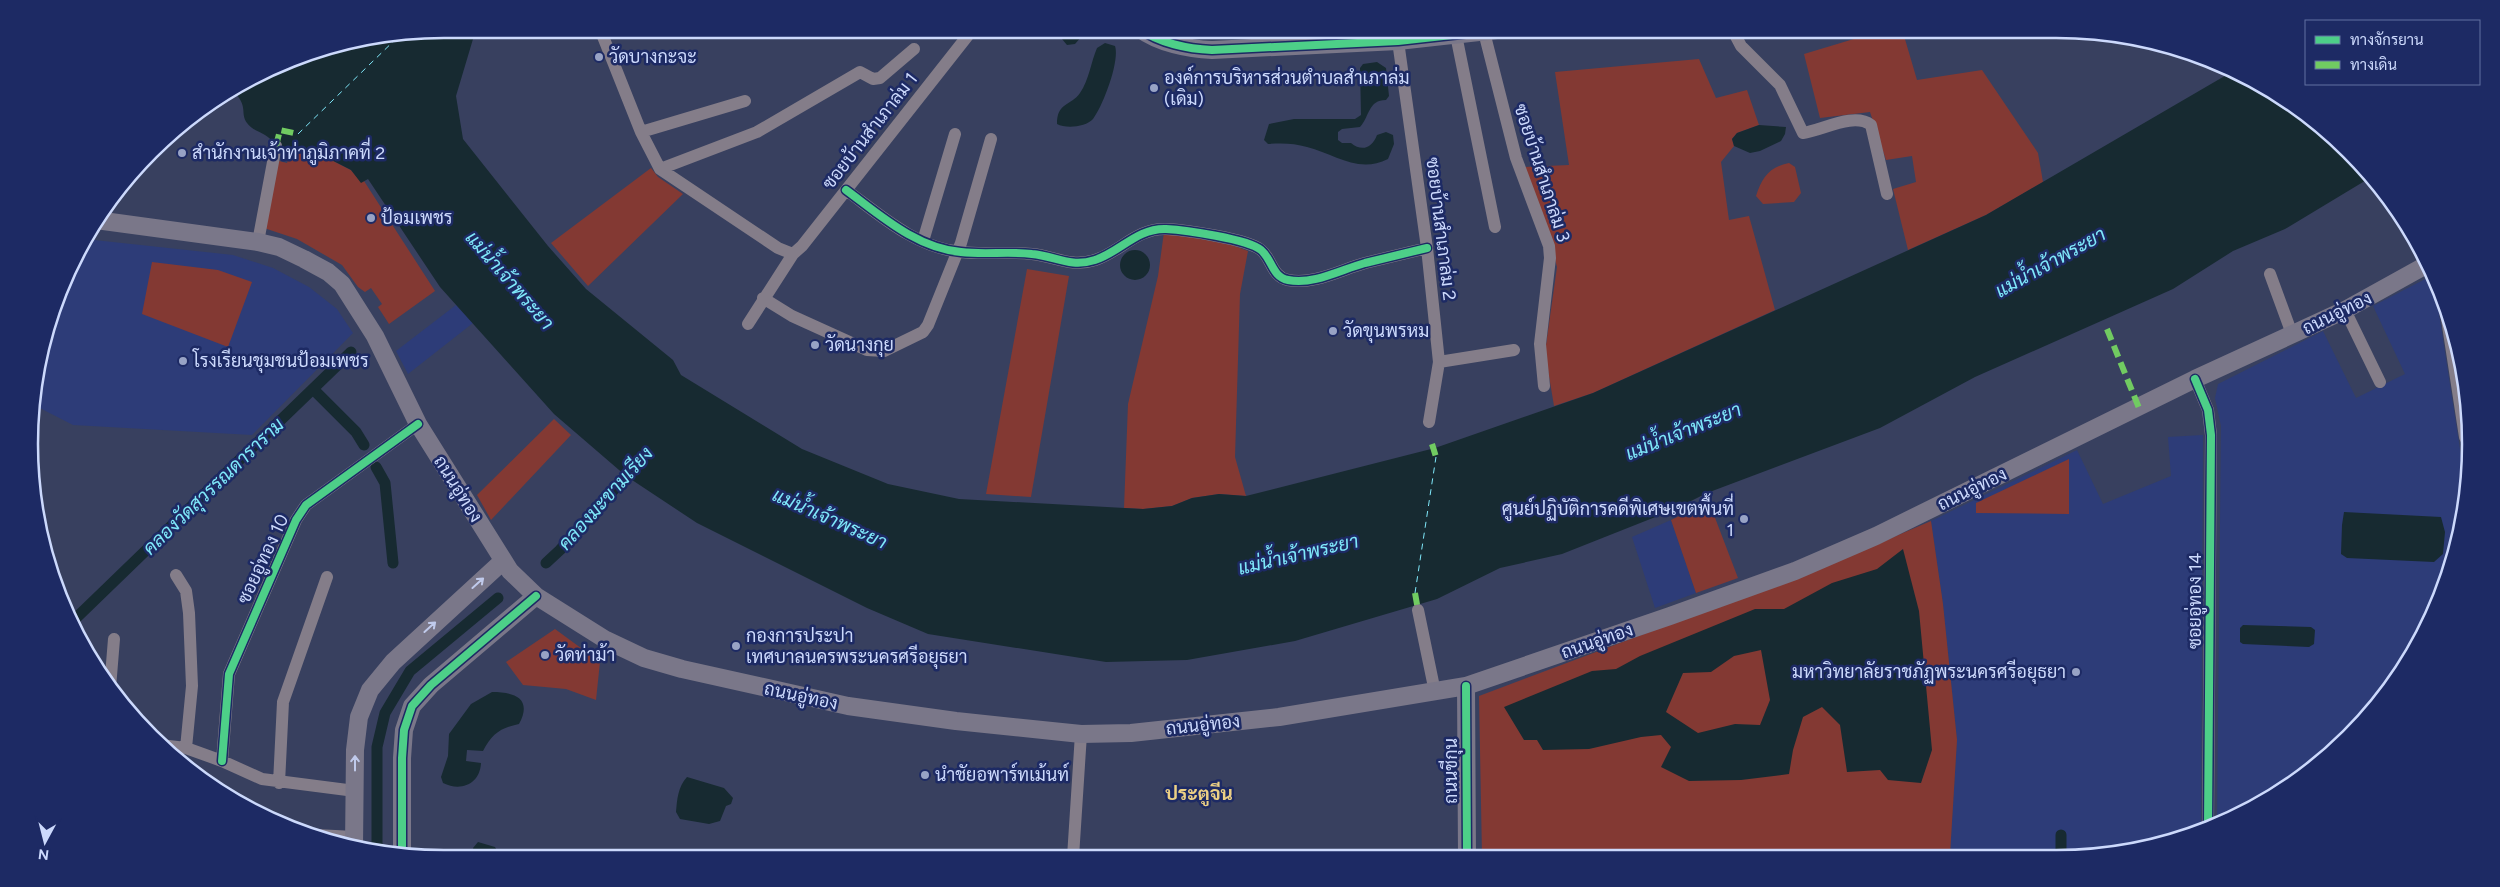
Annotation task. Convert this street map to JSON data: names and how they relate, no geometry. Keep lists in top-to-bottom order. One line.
{"streets":{"main road":["ถนนอู่ทอง","ถนนชีกุน"],"street":["ซอยบ้านสำเภาล่ม 1","ซอยบ้านสำเภาล่ม 3","ซอยบ้านสำเภาล่ม 2","ซอยอู่ทอง 10","ซอยอู่ทอง 14"]},"crossings":[["ถนนอู่ทอง","ซอยอู่ทอง 10"],["ถนนอู่ทอง","ซอยอู่ทอง 14"],["ถนนอู่ทอง","ถนนชีกุน"]],"districts":["ประตูจีน"],"water":["แม่น้ำเจ้าพระยา","คลองวัดสุวรรณดาราราม","คลองมะขามเรียง"],"places":["วัดบางกะจะ","องค์การบริหารส่วนตำบลสำเภาล่ม (เดิม)","สํานักงานเจ้าท่าภูมิภาคที่ 2","ป้อมเพชร","วัดขุนพรหม","วัดนางกุย","โรงเรียนชุมชนป้อมเพชร","ศูนย์ปฏิบัติการคดีพิเศษเขตพื้นที่ 1","กองการประปา เทศบาลนครพระนครศรีอยุธยา","วัดท่าม้า","มหาวิทยาลัยราชภัฏพระนครศรีอยุธยา","นำชัยอพาร์ทเม้นท์"],"legend":["ทางจักรยาน","ทางเดิน"],"north":"bottom"}
